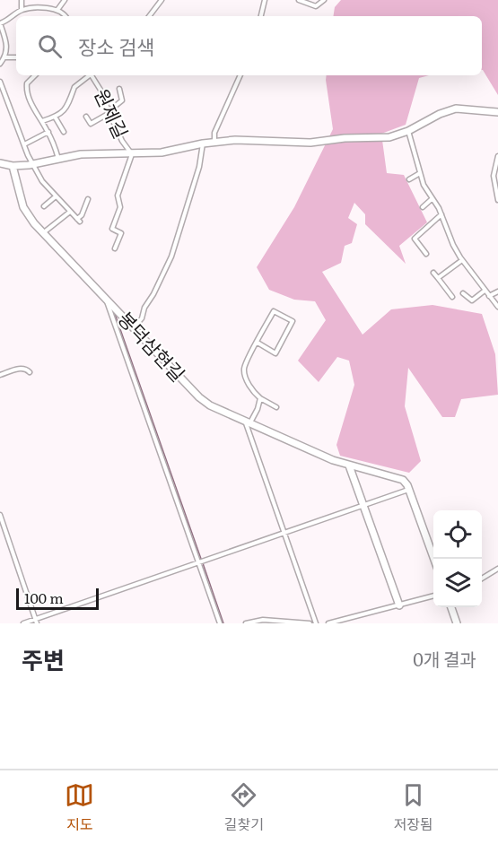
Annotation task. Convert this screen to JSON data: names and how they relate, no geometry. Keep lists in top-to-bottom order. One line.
{"streets":{"street":["봉덕삼현길"],"lane":["원제길"]},"scale_bar":"100 m","page":{"search":"장소 검색","scale":"100 m","heading":["주변","0개 결과"],"nav":["지도","길찾기","저장됨"]}}
